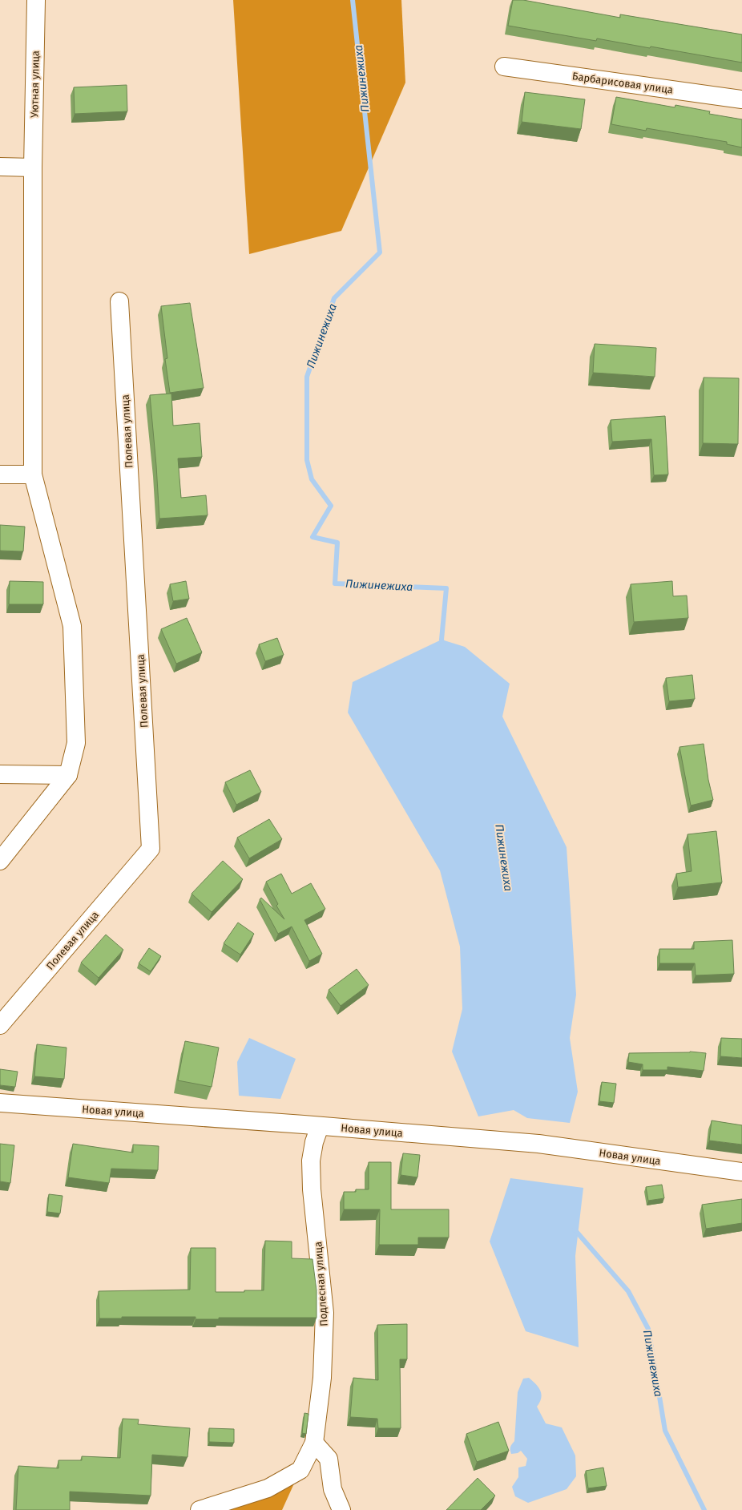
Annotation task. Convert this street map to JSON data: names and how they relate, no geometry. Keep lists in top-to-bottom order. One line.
{"streets":{"street":["Барбарисовая улица","Уютная улица","Полевая улица","Новая улица","Подлесная улица"]},"crossings":[["Новая улица","Подлесная улица"]],"water":["Пижинежиха"]}
